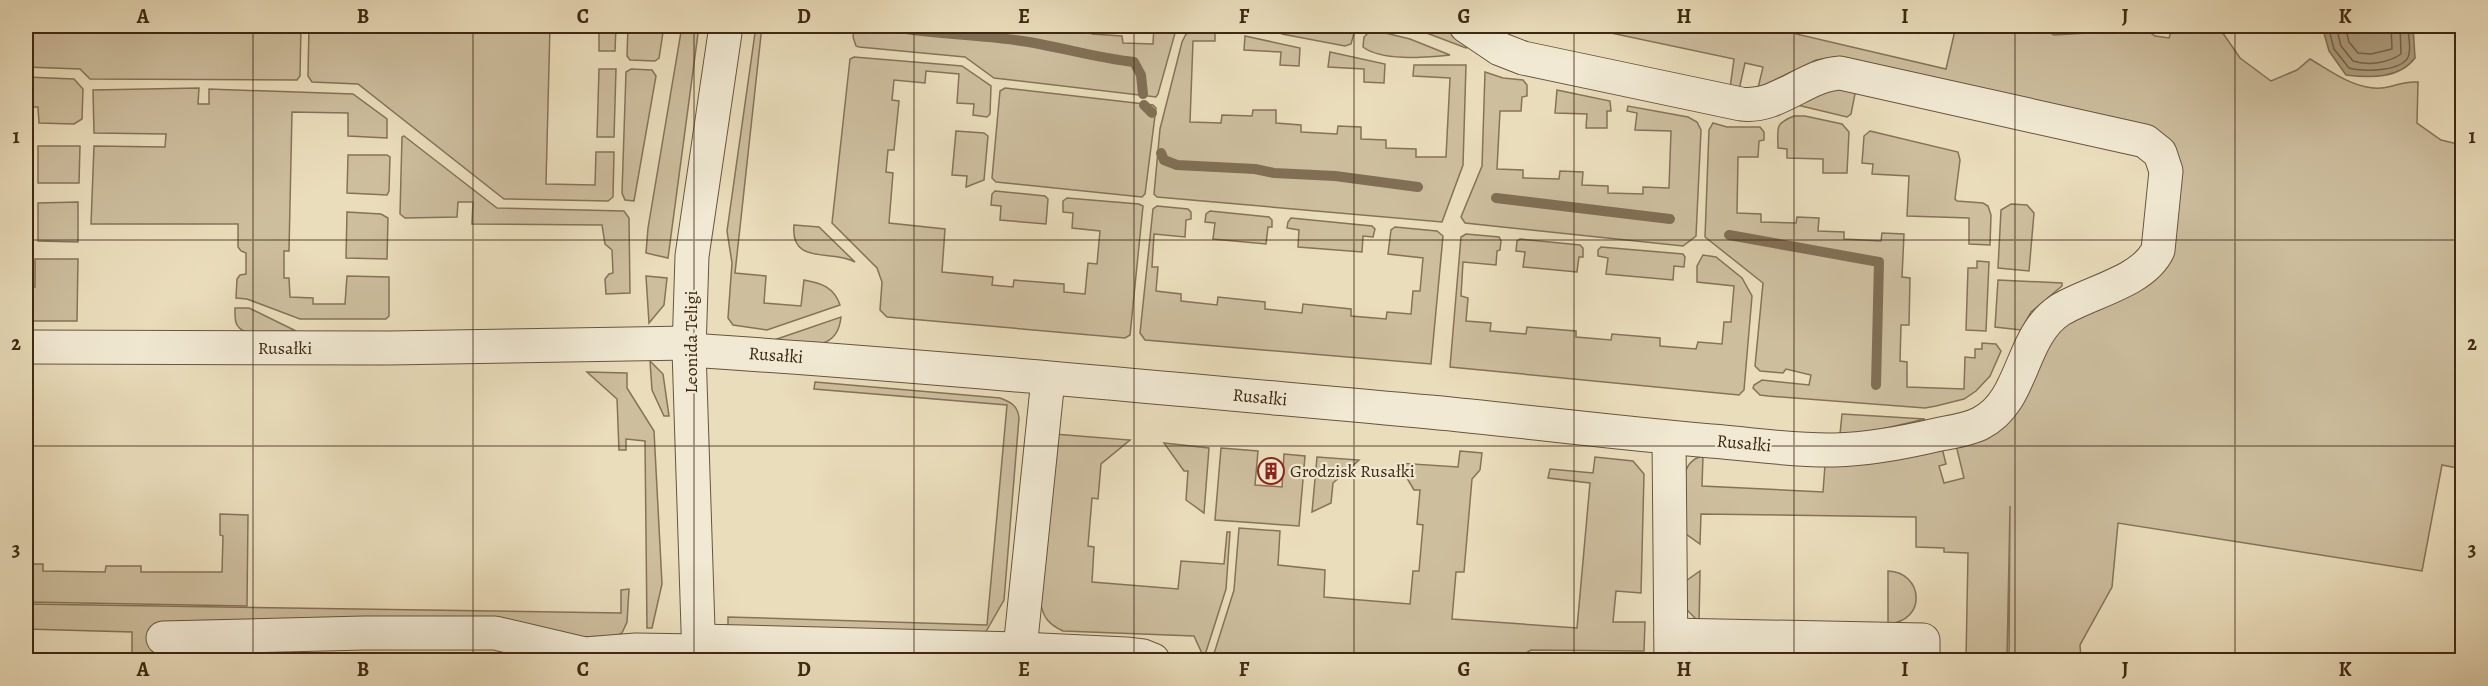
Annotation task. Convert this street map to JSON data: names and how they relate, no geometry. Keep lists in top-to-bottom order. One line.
{"streets":{"street":["Leonida Teligi","Rusałki"]},"crossings":[["Leonida Teligi","Rusałki"]],"places":{"building":["Grodzisk Rusałki"]},"grid":{"columns":["A","B","C","D","E","F","G","H","I","J","K"],"rows":["1","2","3"]}}
